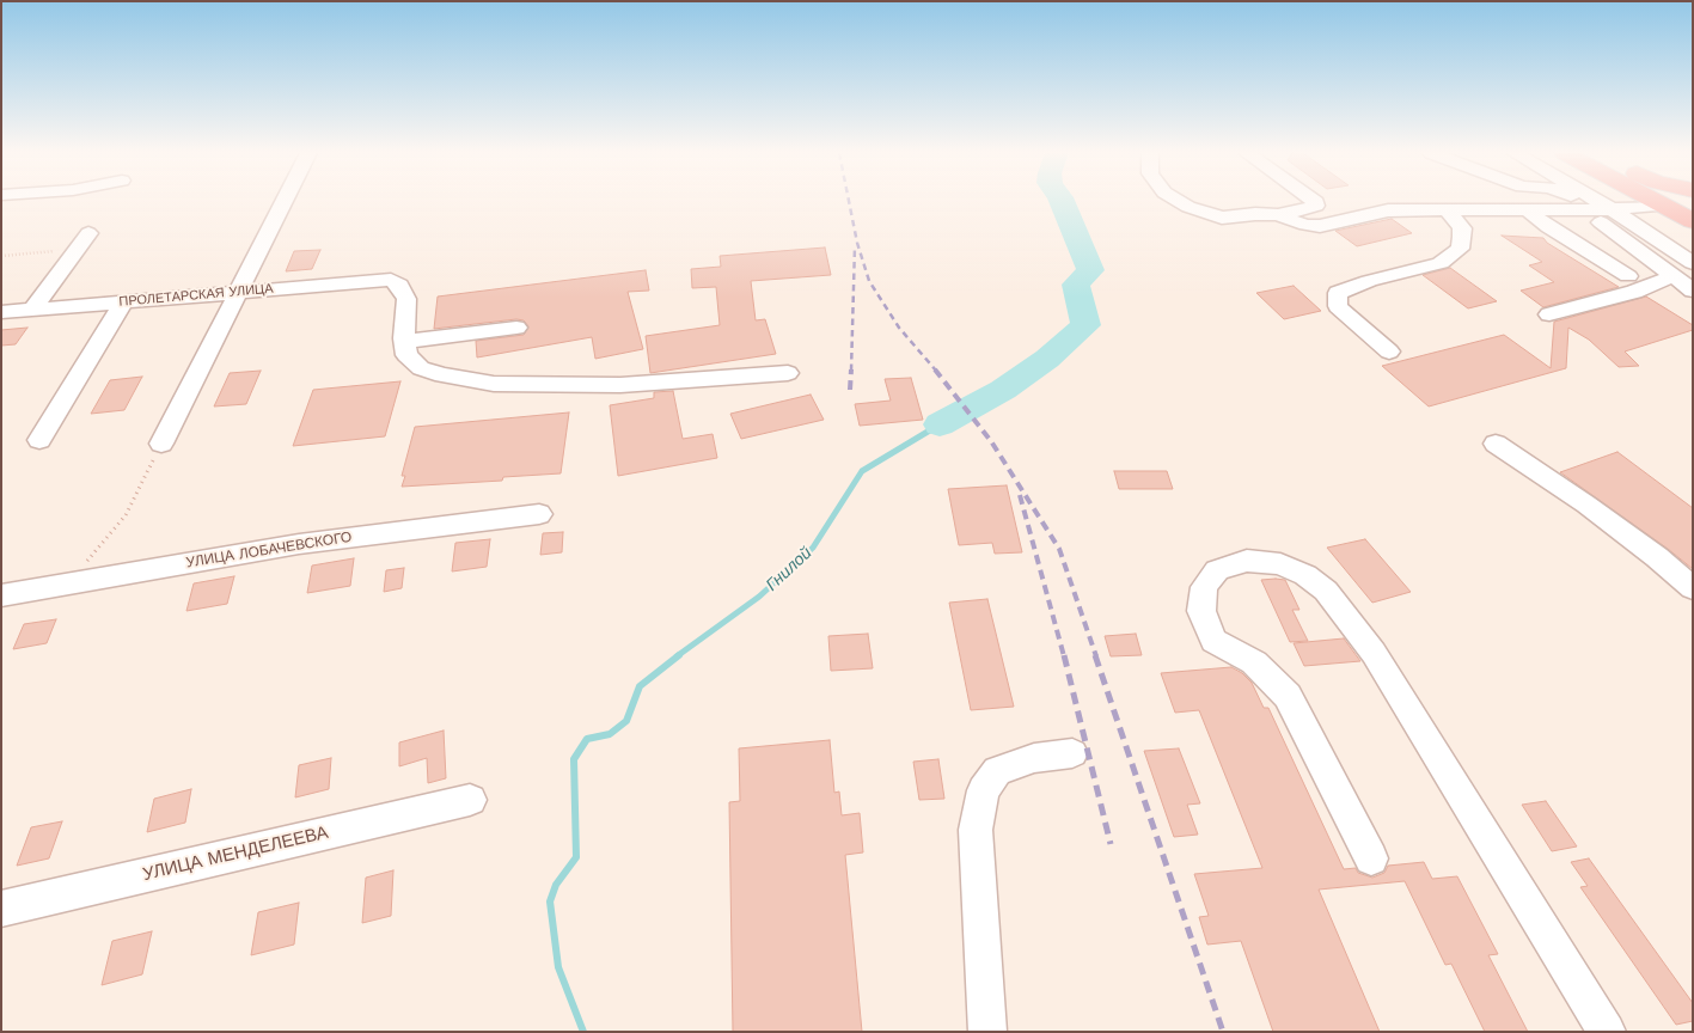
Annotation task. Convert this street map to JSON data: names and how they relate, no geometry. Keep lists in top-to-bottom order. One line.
{"streets":{"street":["ПРОЛЕТАРСКАЯ УЛИЦА","УЛИЦА ЛОБАЧЕВСКОГО","УЛИЦА МЕНДЕЛЕЕВА"]},"water":["Гнилой"]}
